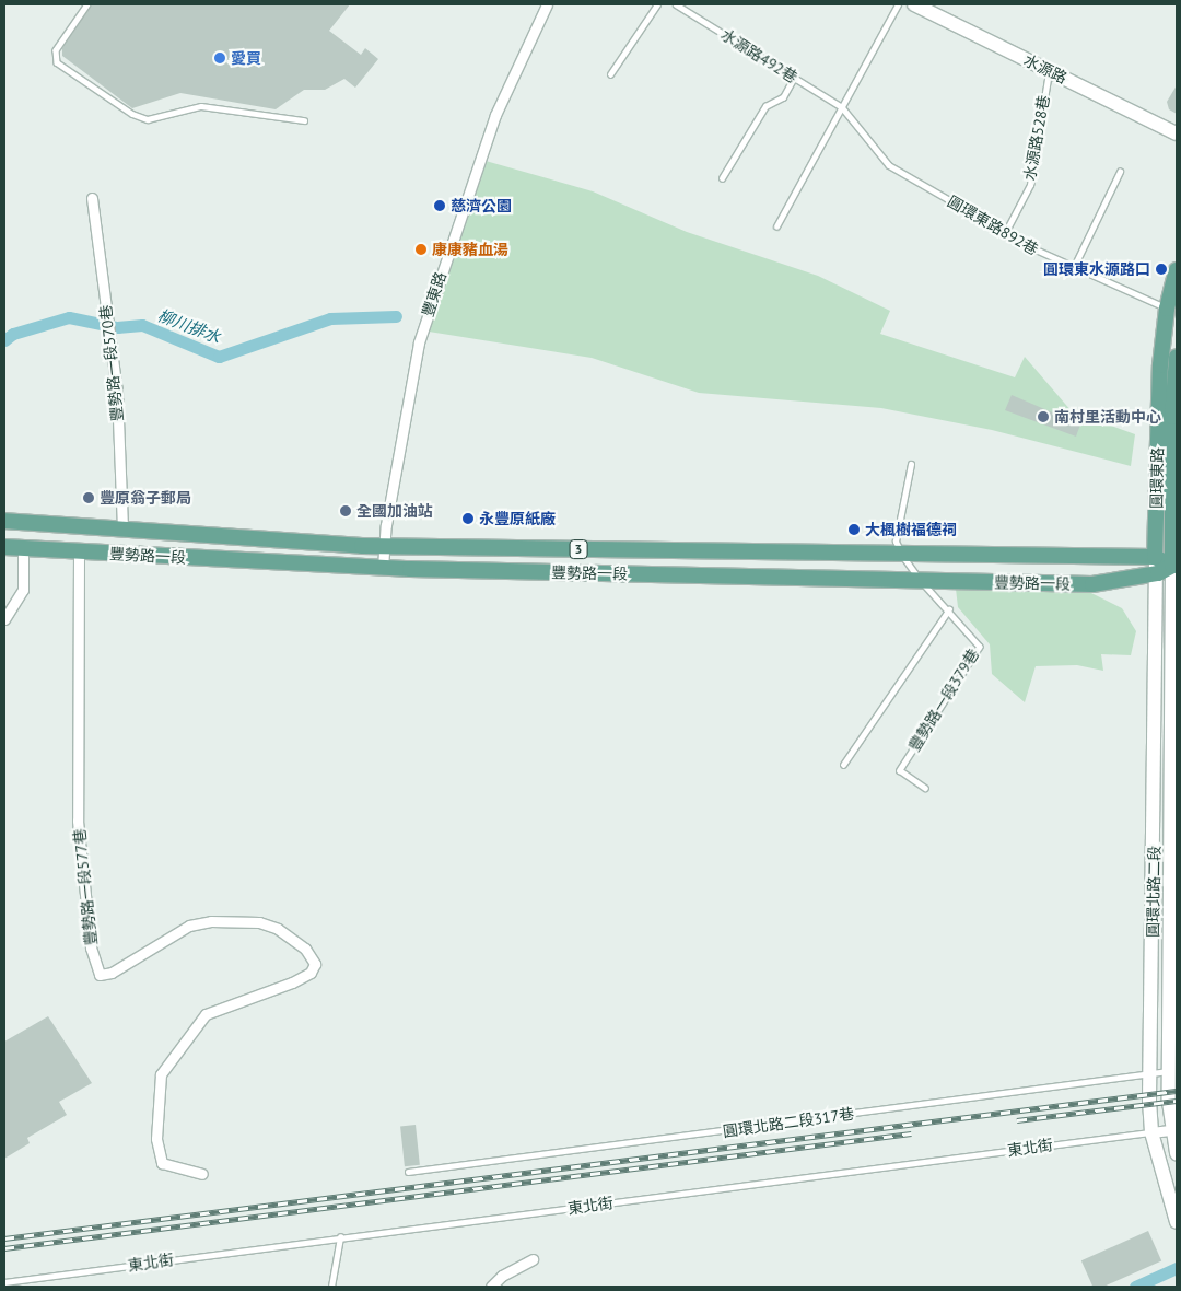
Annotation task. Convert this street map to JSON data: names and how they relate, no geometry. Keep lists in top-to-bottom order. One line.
{"streets":{"main road":["圓環東路","3","豐勢路一段"],"street":["水源路","豐東路","豐勢路一段570巷","豐勢路一段577巷","圓環北路二段","東北街"],"lane":["水源路492巷","水源路528巷","圓環東路892巷","豐勢路一段379巷","圓環北路二段317巷"]},"crossings":[["水源路492巷","圓環東路892巷"],["水源路","水源路528巷"],["水源路528巷","圓環東路892巷"],["圓環東路892巷","圓環東路"],["豐東路","豐勢路一段"],["豐勢路一段570巷","豐勢路一段"],["圓環東路","豐勢路一段"],["圓環東路","圓環北路二段"],["豐勢路一段","豐勢路一段379巷"],["豐勢路一段","豐勢路一段577巷"],["豐勢路一段","圓環北路二段"],["圓環北路二段","圓環北路二段317巷"],["圓環北路二段","東北街"]],"water":["柳川排水"],"places":["愛買","慈濟公園","康康豬血湯","圓環東水源路口","南村里活動中心","豐原翁子郵局","全國加油站","永豐原紙廠","大楓樹福德祠"]}
